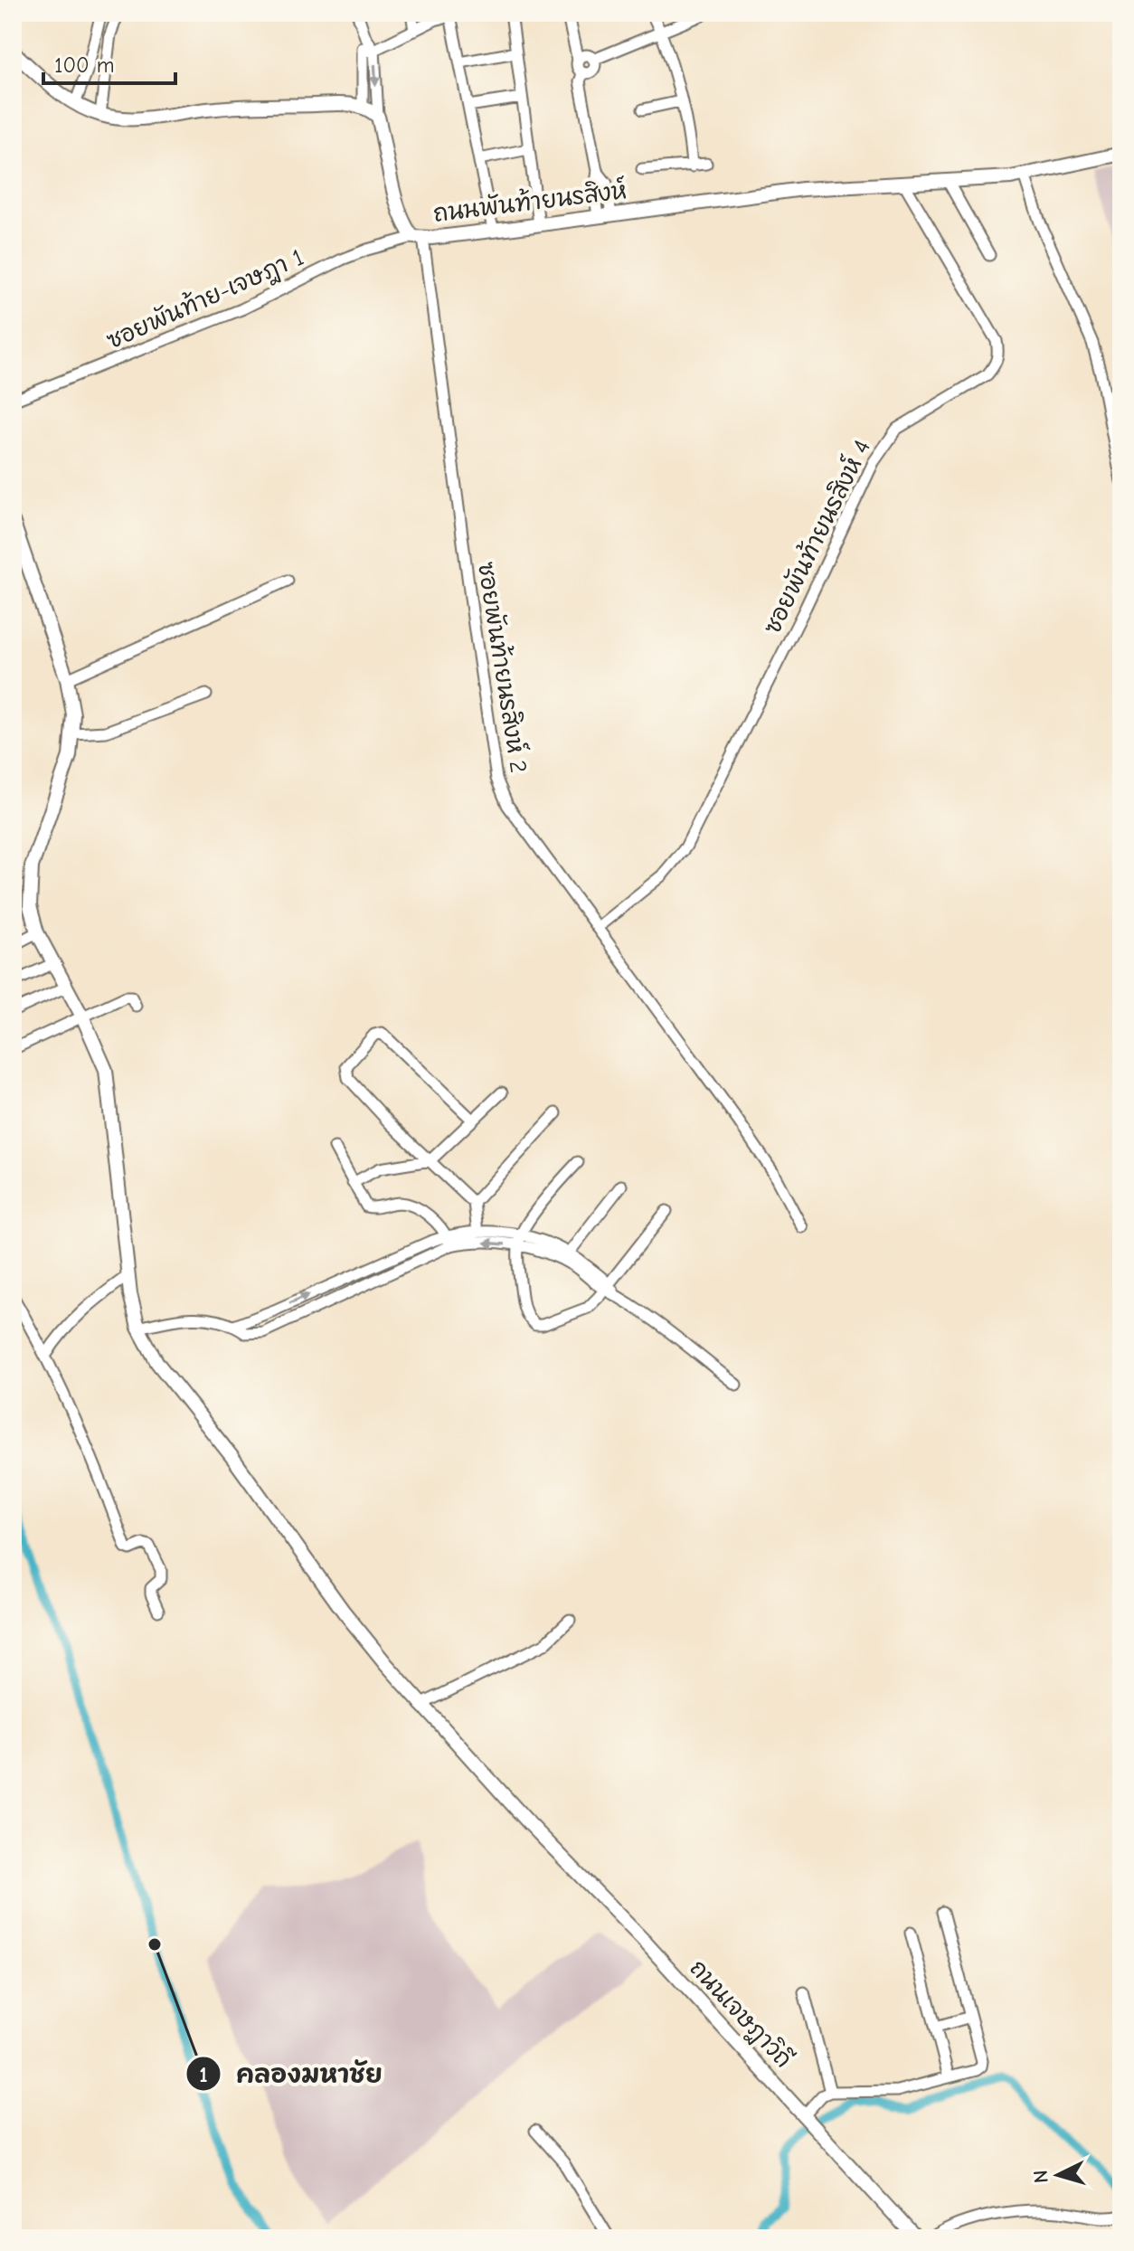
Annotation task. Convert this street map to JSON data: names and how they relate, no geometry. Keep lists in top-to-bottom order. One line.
{"streets":{"street":["ถนนพันท้ายนรสิงห์","ซอยพันท้าย-เจษฎา 1","ซอยพันท้ายนรสิงห์ 4","ซอยพันท้ายนรสิงห์ 2","ถนนเจษฎาวิถี"]},"crossings":[["ถนนพันท้ายนรสิงห์","ซอยพันท้าย-เจษฎา 1"],["ถนนพันท้ายนรสิงห์","ซอยพันท้ายนรสิงห์ 4"],["ถนนพันท้ายนรสิงห์","ซอยพันท้ายนรสิงห์ 2"],["ซอยพันท้าย-เจษฎา 1","ซอยพันท้ายนรสิงห์ 2"],["ซอยพันท้ายนรสิงห์ 4","ซอยพันท้ายนรสิงห์ 2"]],"places":["คลองมหาชัย"],"scale_bar":"100 m","north":"left"}
